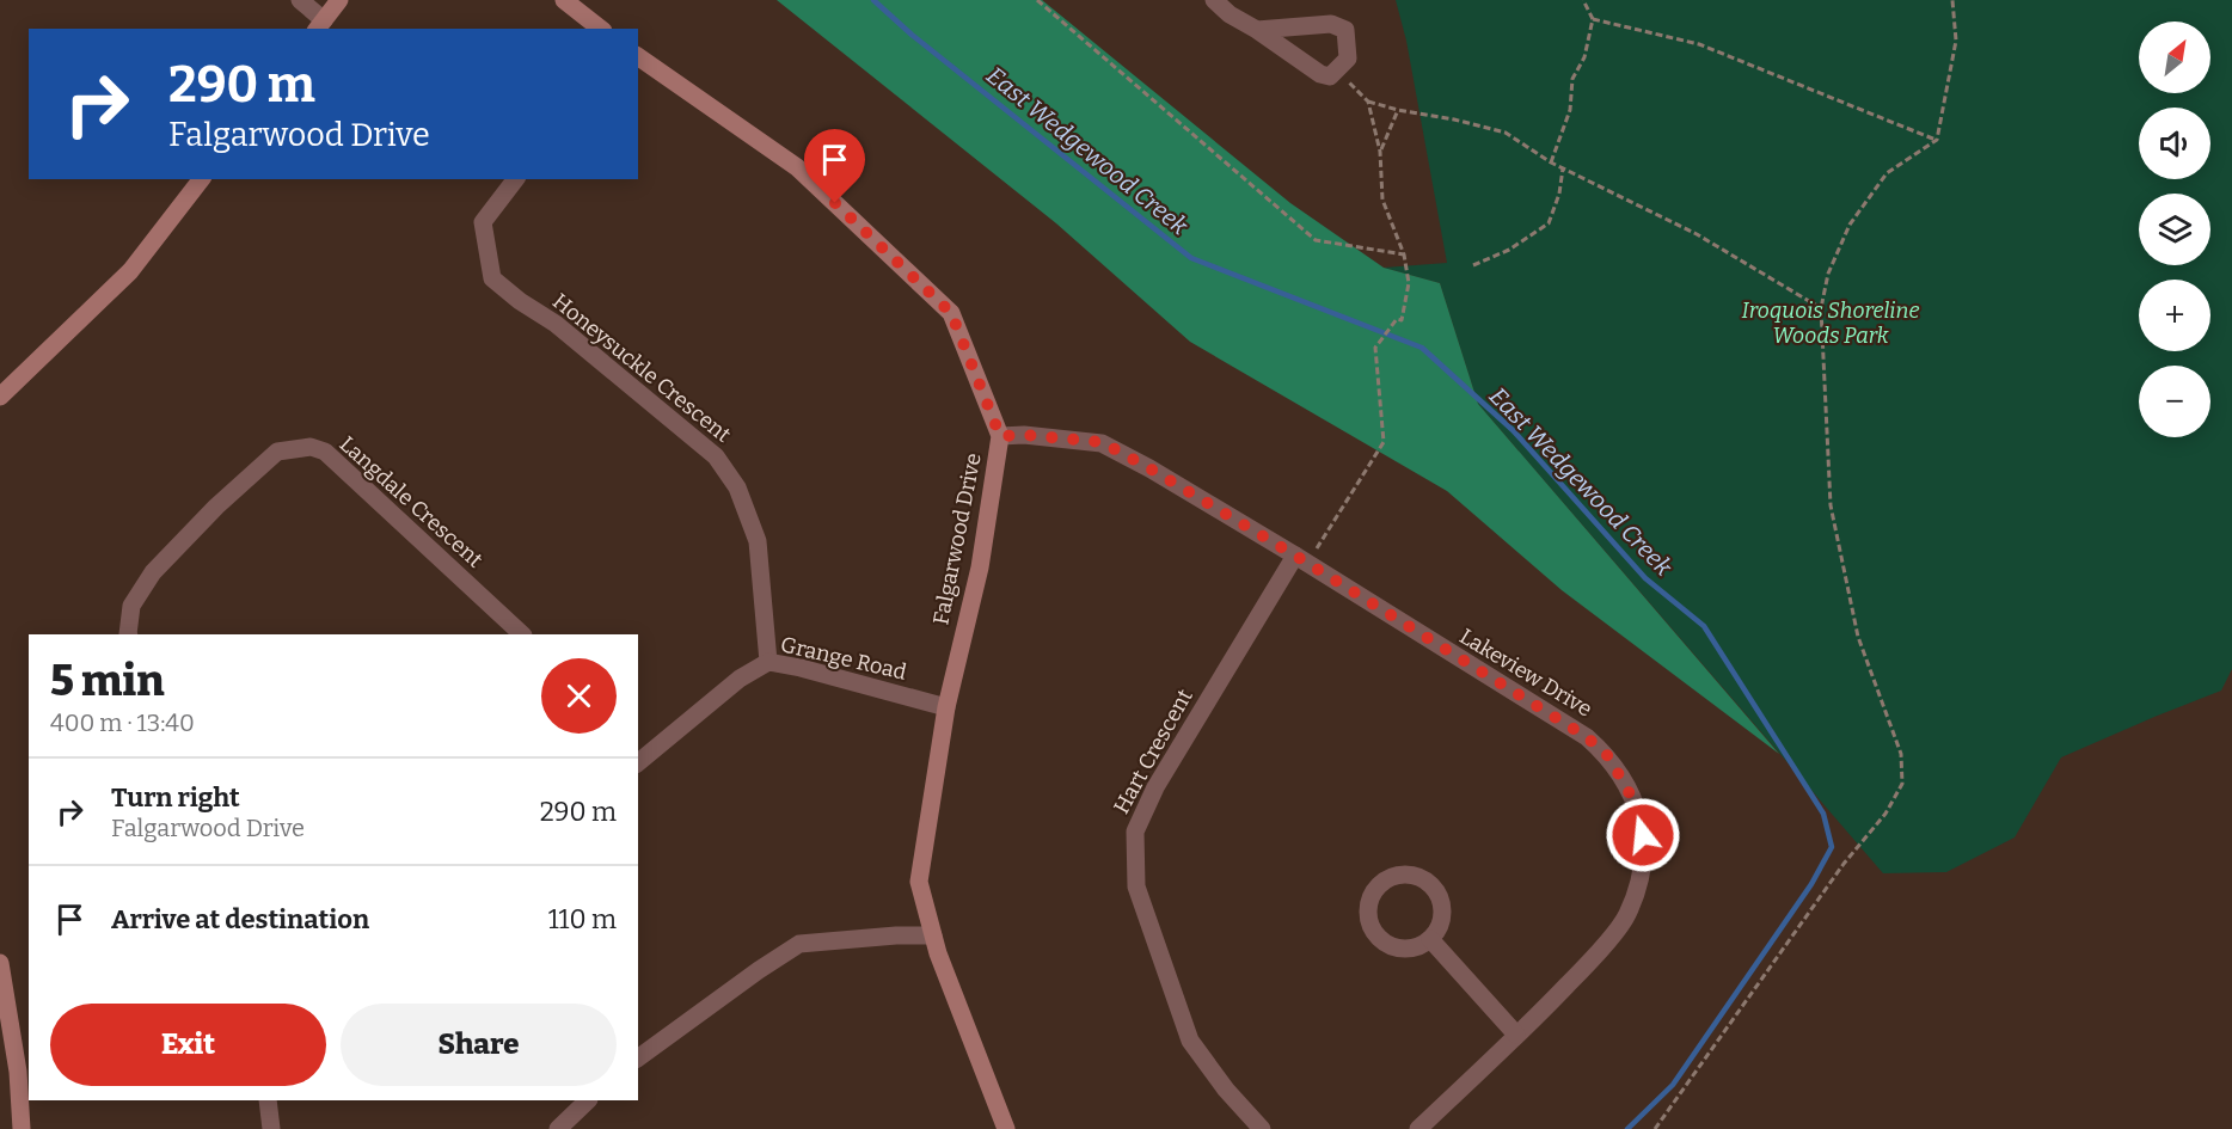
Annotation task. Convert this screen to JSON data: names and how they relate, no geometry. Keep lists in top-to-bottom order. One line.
{"streets":{"street":["Honeysuckle Crescent","Langdale Crescent","Falgarwood Drive","Grange Road","Lakeview Drive","Hart Crescent"]},"crossings":[["Honeysuckle Crescent","Grange Road"],["Falgarwood Drive","Grange Road"],["Falgarwood Drive","Lakeview Drive"],["Lakeview Drive","Hart Crescent"]],"water":["East Wedgewood Creek"],"parks":["Iroquois Shoreline Woods Park"],"north":"top right","page":{"map_buttons":["+","−"],"turn":["290 m","Falgarwood Drive"],"heading":["5 min","400 m · 13:40"],"list":[{"name":"Turn right","note":"Falgarwood Drive","value":"290 m"},{"name":"Arrive at destination","value":"110 m"}],"buttons":["Exit","Share"]}}
